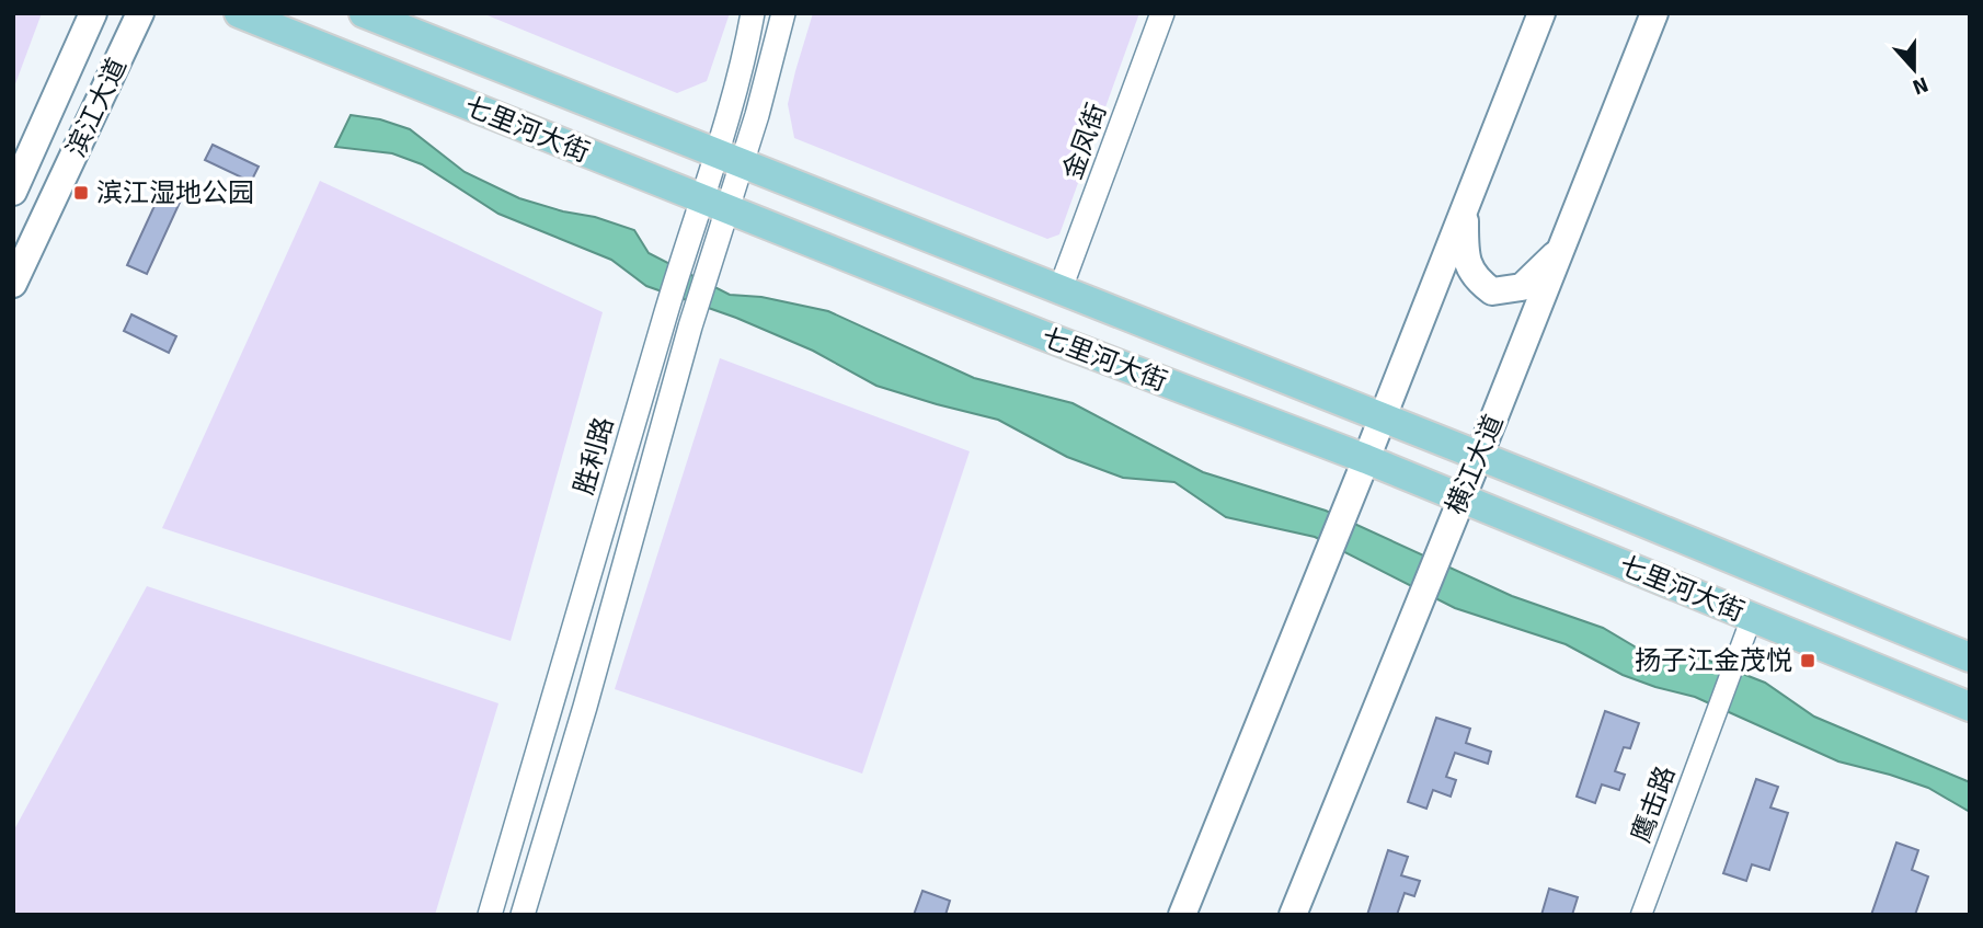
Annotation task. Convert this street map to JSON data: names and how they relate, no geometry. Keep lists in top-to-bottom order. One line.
{"streets":{"main road":["滨江大道","七里河大街","横江大道"],"street":["金凤街","胜利路","鹰击路"]},"crossings":[["七里河大街","金凤街"],["七里河大街","胜利路"],["七里河大街","横江大道"],["七里河大街","鹰击路"]],"places":{"transit":["滨江湿地公园","扬子江金茂悦"]},"north":"bottom"}
